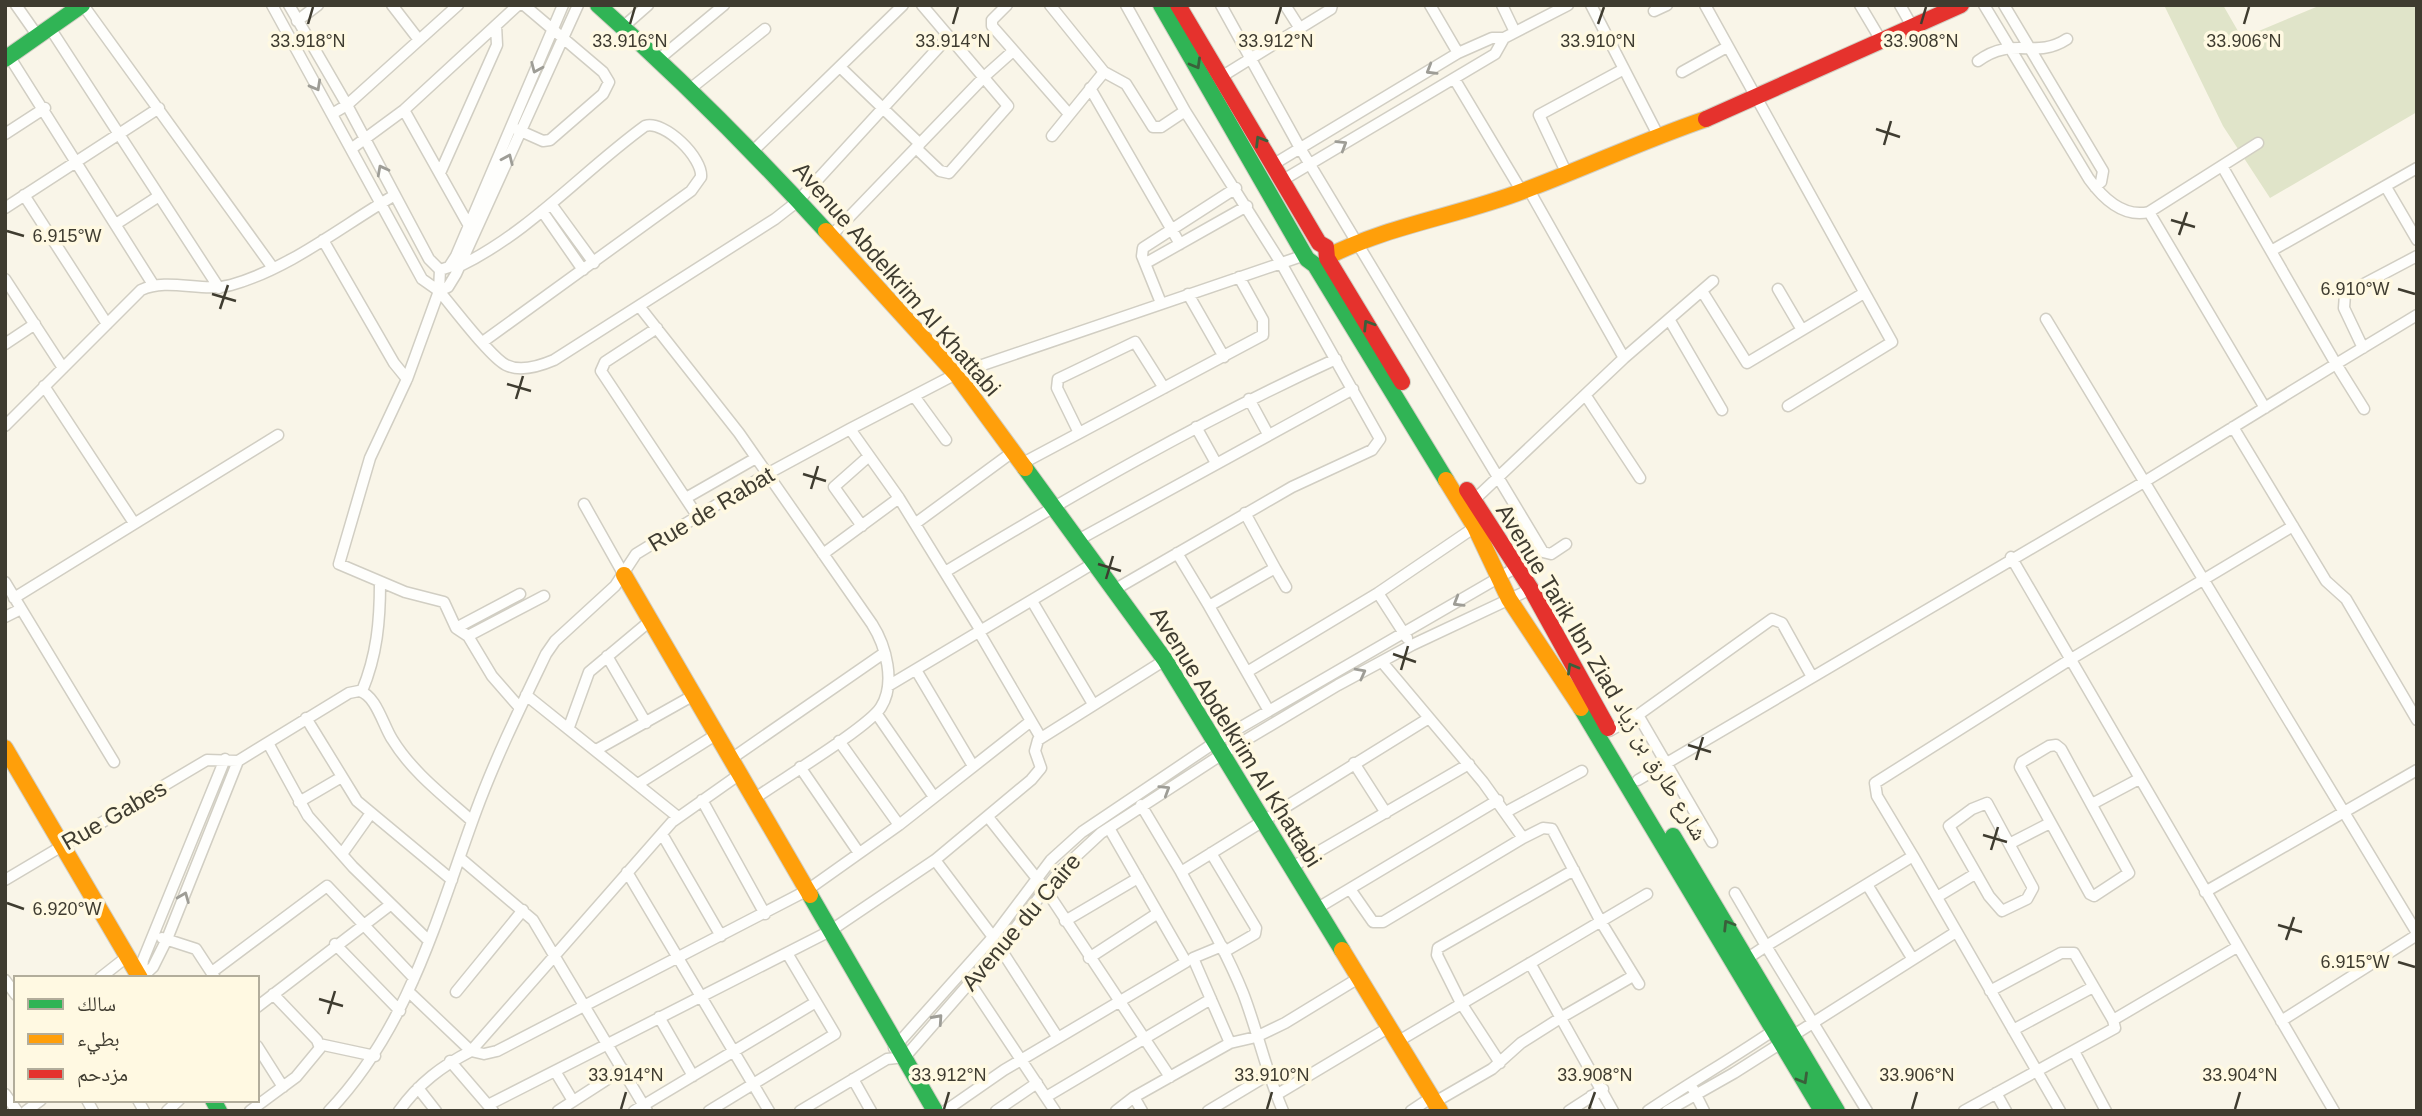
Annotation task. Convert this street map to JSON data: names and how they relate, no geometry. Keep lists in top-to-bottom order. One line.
{"streets":{"main road":["Avenue Abdelkrim Al Khattabi","Avenue Tarik Ibn Ziad شارع طارق بن زياد"],"street":["Rue de Rabat","Rue Gabes","Avenue du Caire"]},"crossings":[["Avenue Abdelkrim Al Khattabi","Rue de Rabat"],["Avenue Abdelkrim Al Khattabi","Avenue du Caire"],["Rue de Rabat","Avenue Tarik Ibn Ziad شارع طارق بن زياد"],["Avenue Tarik Ibn Ziad شارع طارق بن زياد","Avenue du Caire"]],"legend":["سالك","بطيء","مزدحم"],"coordinates":["33.918°N","33.916°N","33.914°N","33.912°N","33.910°N","33.908°N","33.906°N","6.915°W","6.910°W","6.920°W","33.904°N"]}
